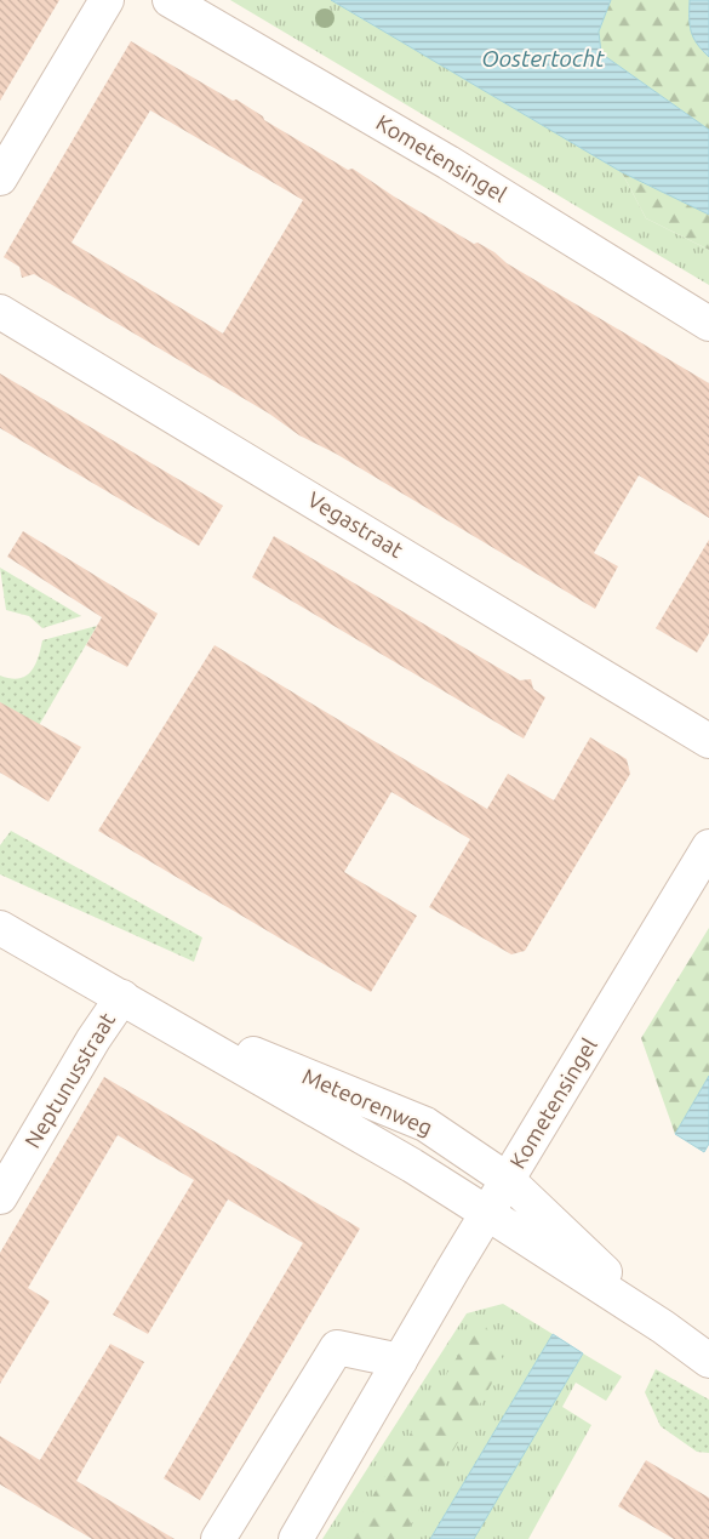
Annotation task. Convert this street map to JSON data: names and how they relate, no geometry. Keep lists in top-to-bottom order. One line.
{"streets":{"street":["Kometensingel","Vegastraat","Neptunusstraat","Meteorenweg"]},"crossings":[["Kometensingel","Meteorenweg"],["Neptunusstraat","Meteorenweg"]],"water":["Oostertocht"]}
